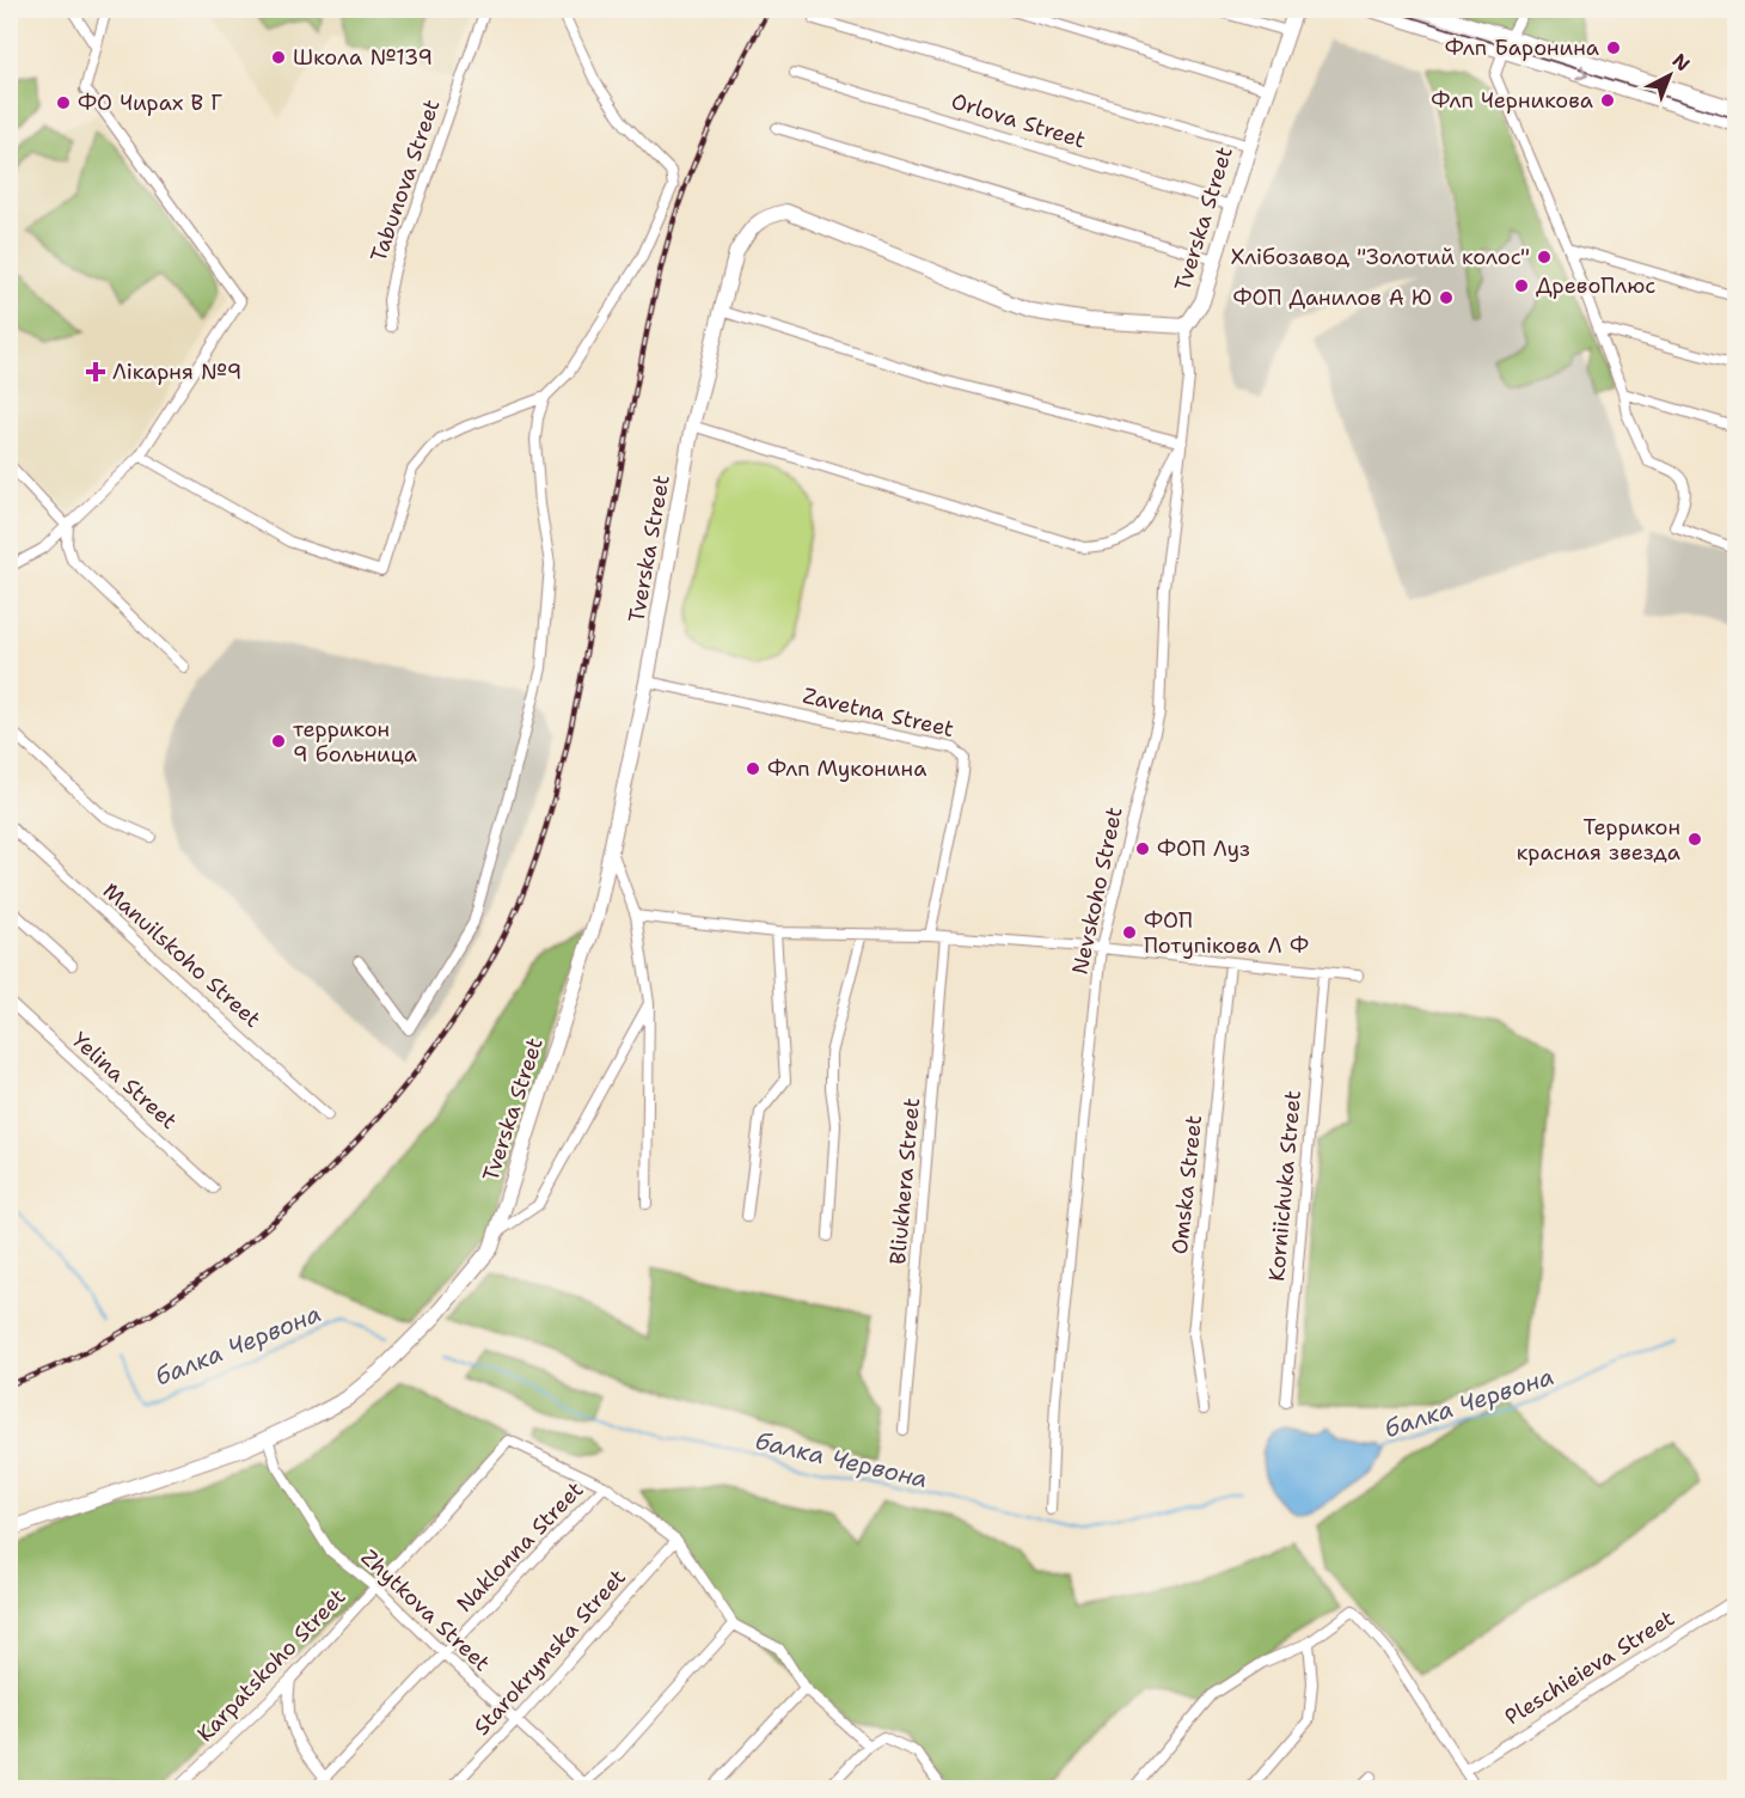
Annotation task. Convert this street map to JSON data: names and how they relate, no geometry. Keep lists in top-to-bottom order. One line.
{"streets":{"main road":["Tverska Street"],"street":["Orlova Street","Tabunova Street","Zavetna Street","Nevskoho Street","Manuilskoho Street","Yelina Street","Bliukhera Street","Omska Street","Korniichuka Street","Naklonna Street","Zhytkova Street","Starokrymska Street","Karpatskoho Street","Pleschieieva Street"]},"crossings":[["Orlova Street","Tverska Street"],["Tverska Street","Zavetna Street"],["Tverska Street","Nevskoho Street"],["Tverska Street","Zhytkova Street"],["Naklonna Street","Zhytkova Street"],["Naklonna Street","Karpatskoho Street"],["Zhytkova Street","Starokrymska Street"],["Zhytkova Street","Karpatskoho Street"]],"water":["балка Червона"],"places":{"other":["Флп Баронина","Школа №139","Флп Черникова","ФО Чирах В Г","Хлібозавод \"Золотий колос\"","ДревоПлюс","ФОП Данилов А Ю","террикон 9 больница","Флп Муконина","Террикон красная звезда","ФОП Луз","ФОП Потупікова Л Ф"],"health":["Лікарня №9"]},"north":"top right"}
